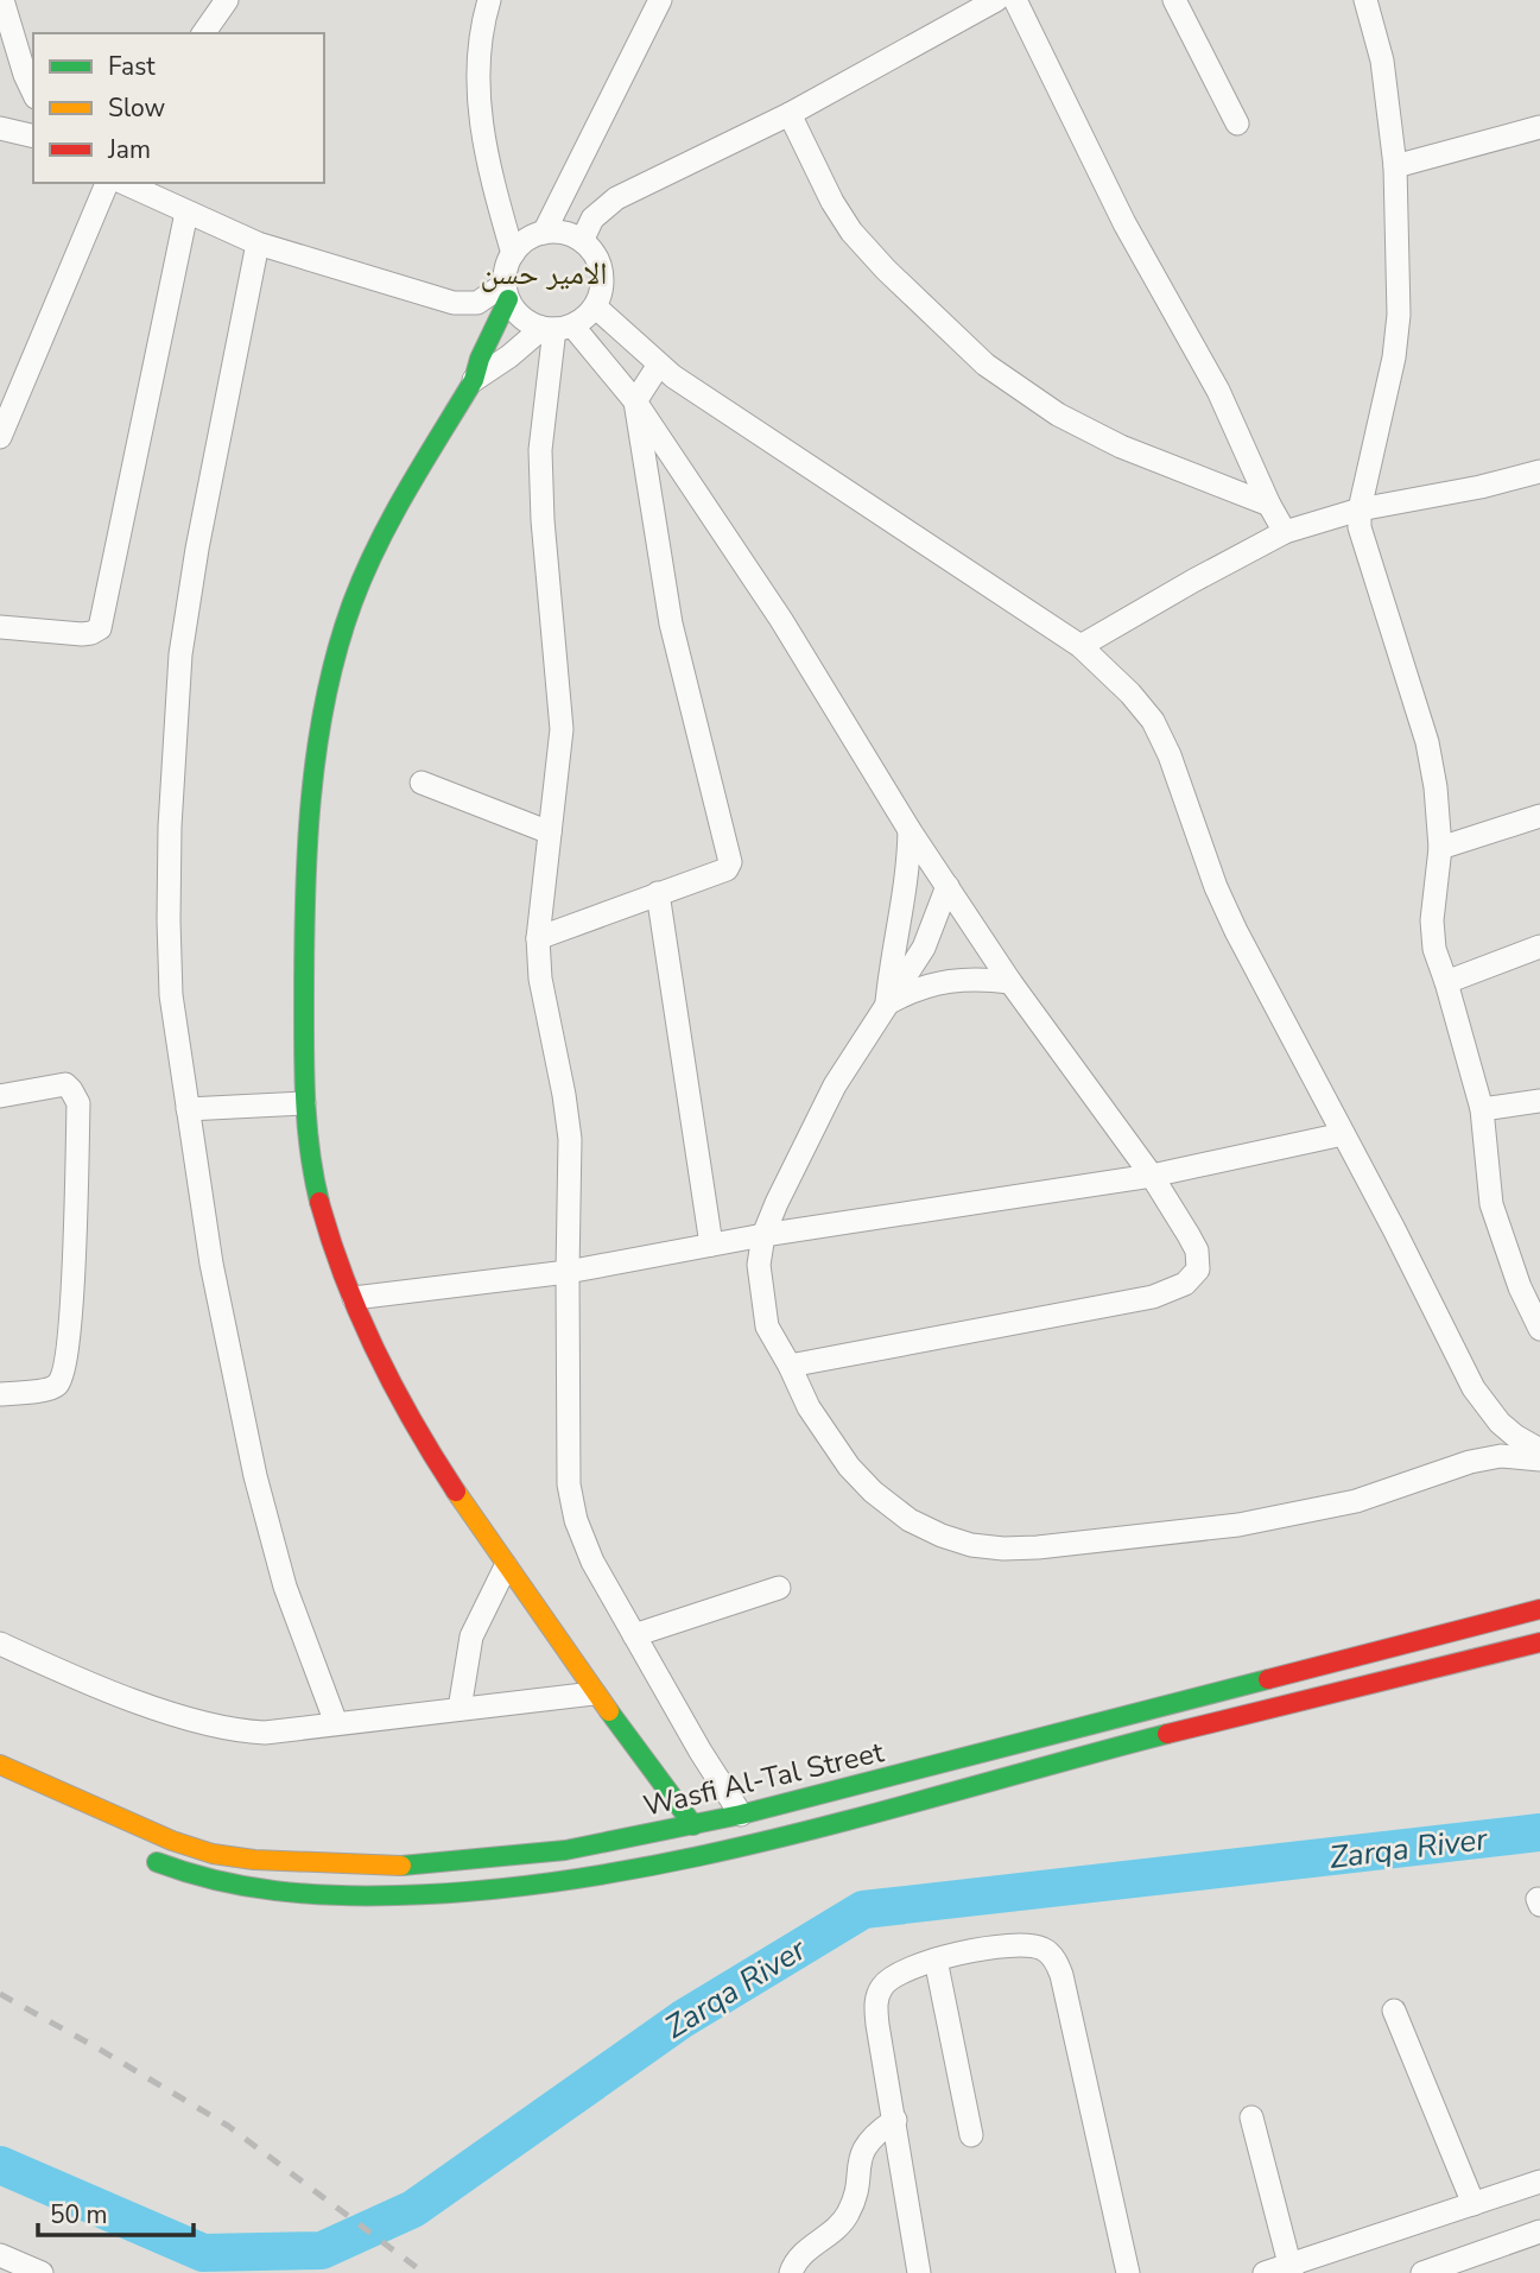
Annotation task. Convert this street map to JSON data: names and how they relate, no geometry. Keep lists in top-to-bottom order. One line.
{"streets":{"main road":["Wasfi Al-Tal Street"]},"districts":["الامير حسن"],"water":["Zarqa River"],"legend":["Fast","Slow","Jam"],"scale_bar":"50 m"}
